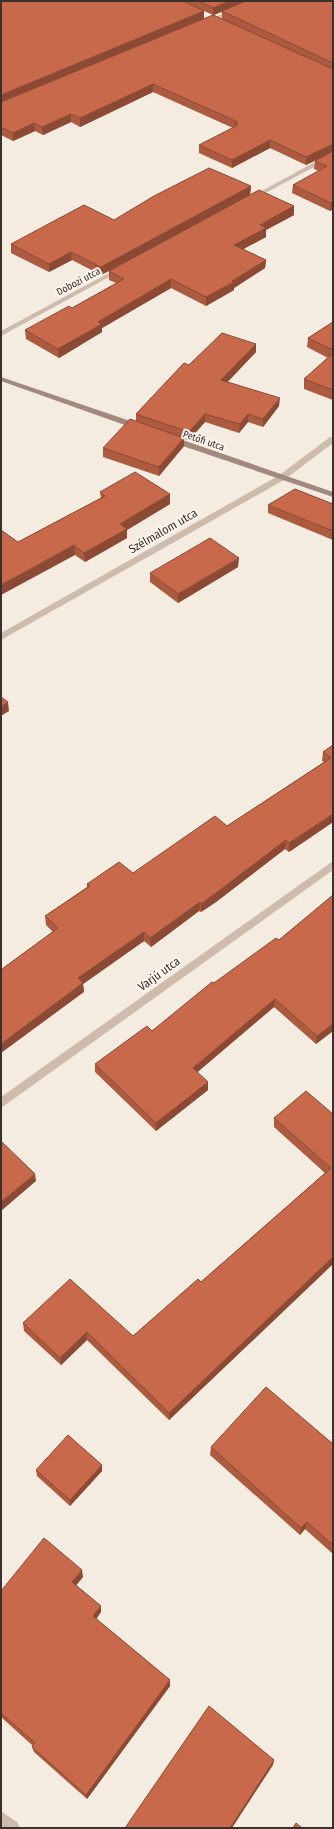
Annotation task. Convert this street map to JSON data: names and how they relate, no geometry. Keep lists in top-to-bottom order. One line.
{"streets":{"main road":["Petőfi utca"],"street":["Dobozi utca","Szélmalom utca","Varjú utca"]},"crossings":[["Petőfi utca","Szélmalom utca"]]}
